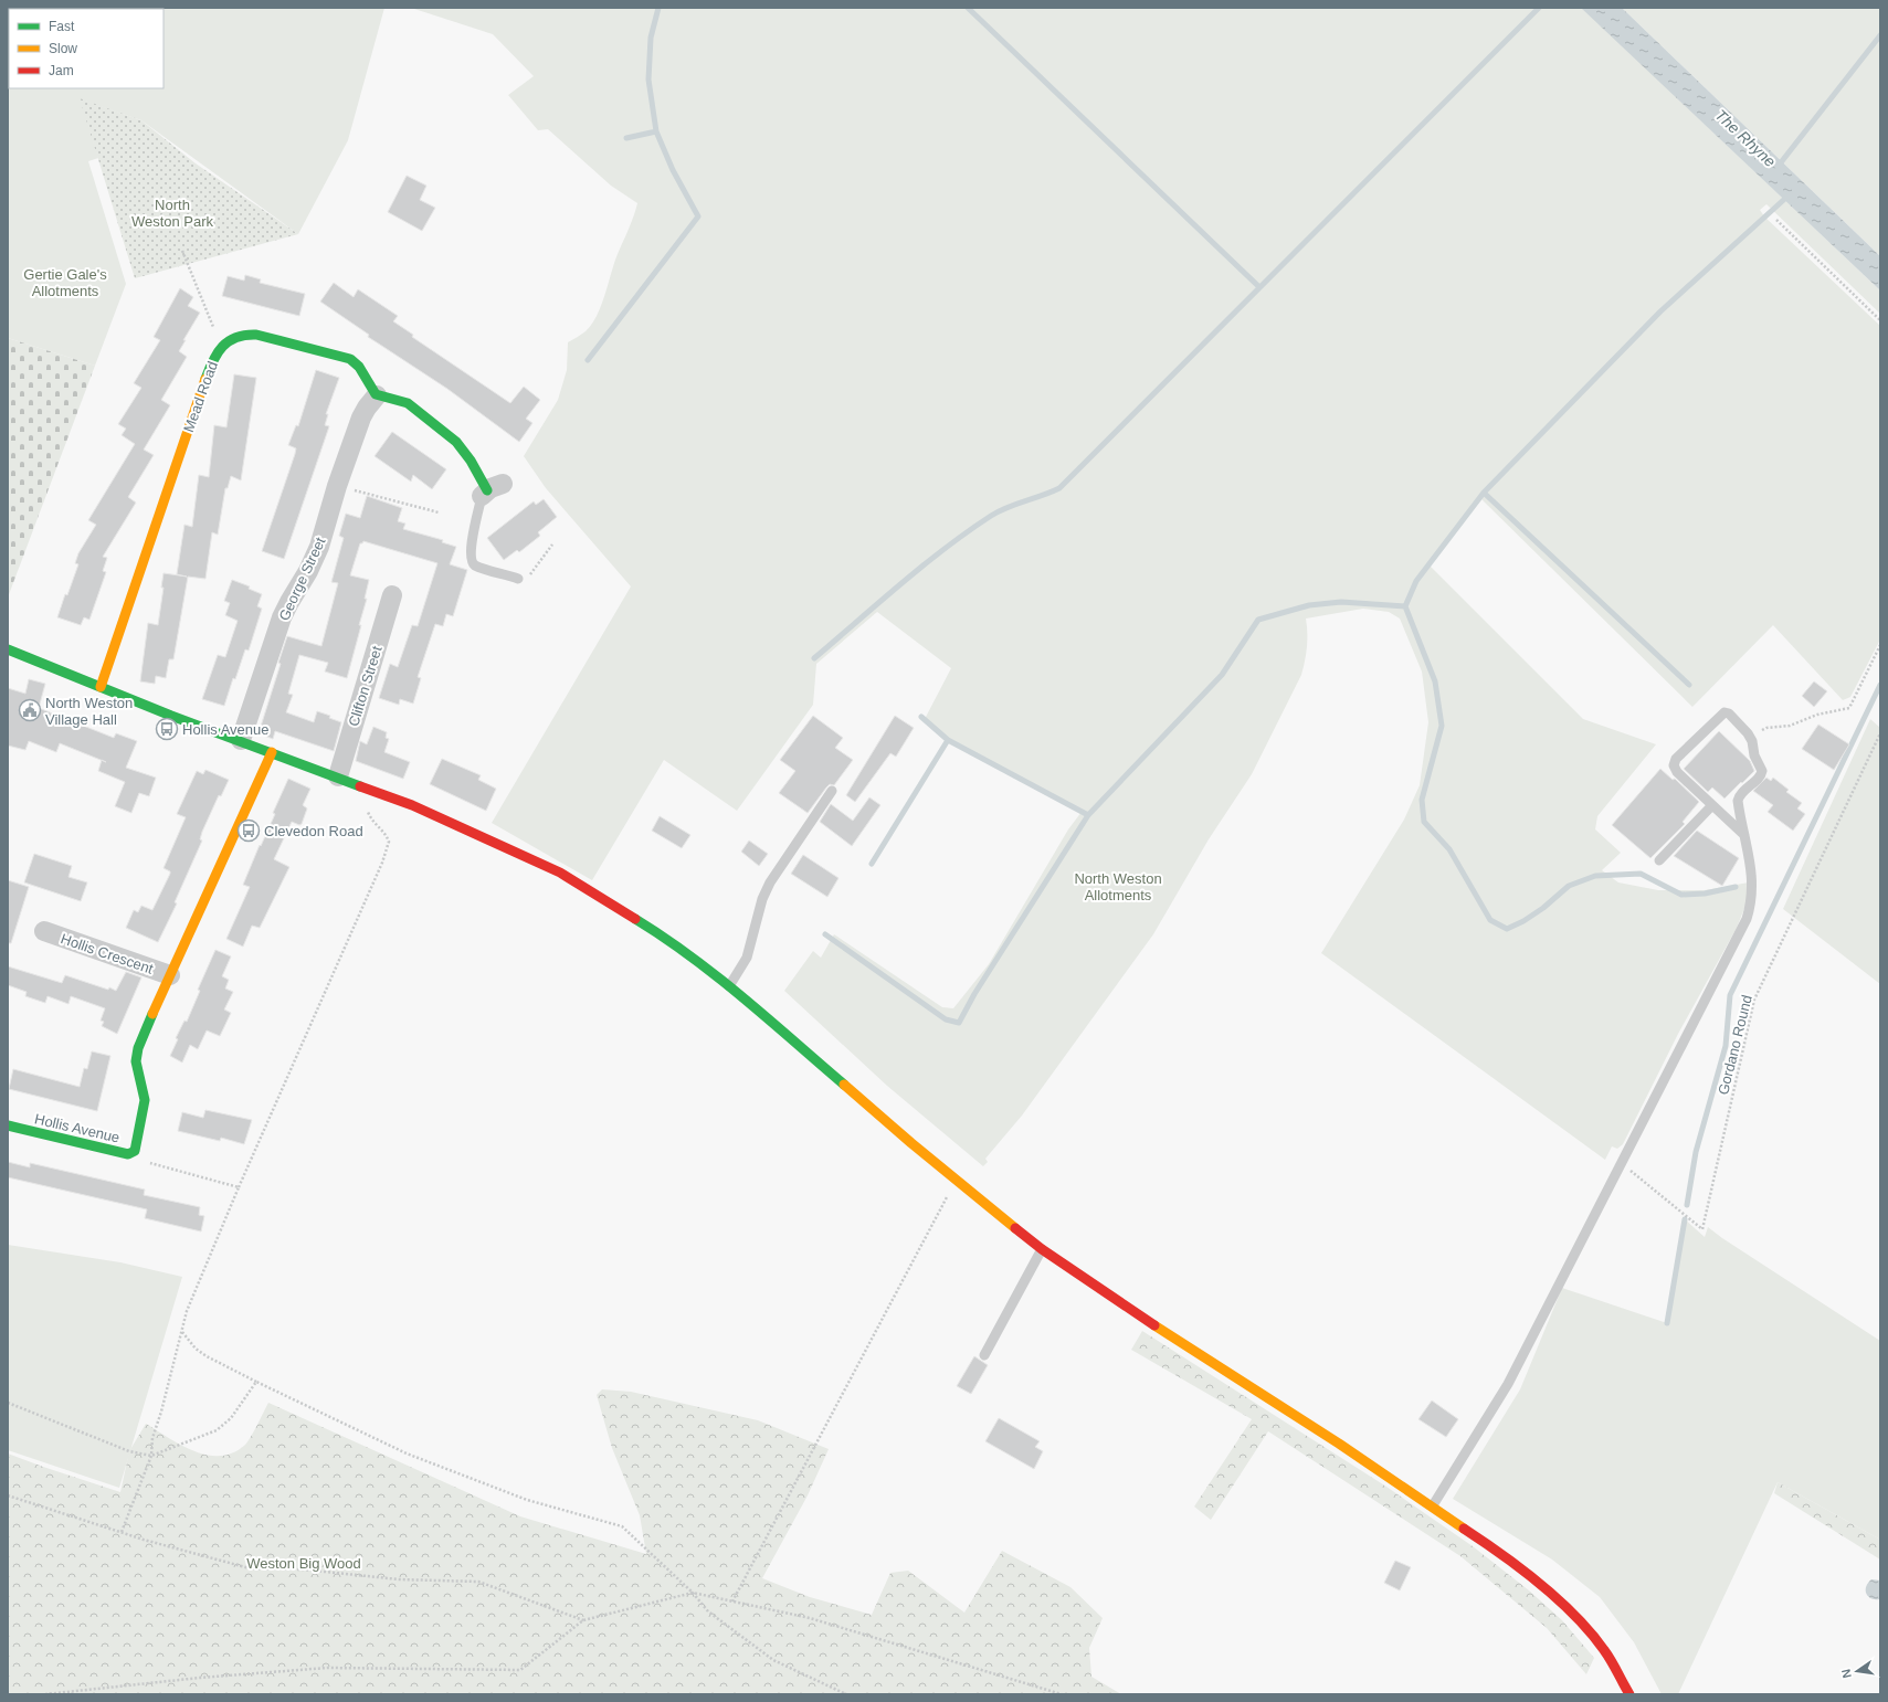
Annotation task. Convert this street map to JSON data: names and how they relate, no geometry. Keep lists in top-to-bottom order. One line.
{"streets":{"main road":["Mead Road","Hollis Avenue"],"street":["George Street","Clifton Street","Hollis Crescent"],"path":["Gordano Round"]},"crossings":[["Mead Road","George Street"],["Hollis Crescent","Hollis Avenue"]],"water":["The Rhyne"],"parks":["North Weston Park","Gertie Gale's Allotments","North Weston Allotments","Weston Big Wood"],"places":{"public building":["North Weston Village Hall"],"bus stop":["Hollis Avenue","Clevedon Road"]},"legend":["Fast","Slow","Jam"],"north":"left"}
